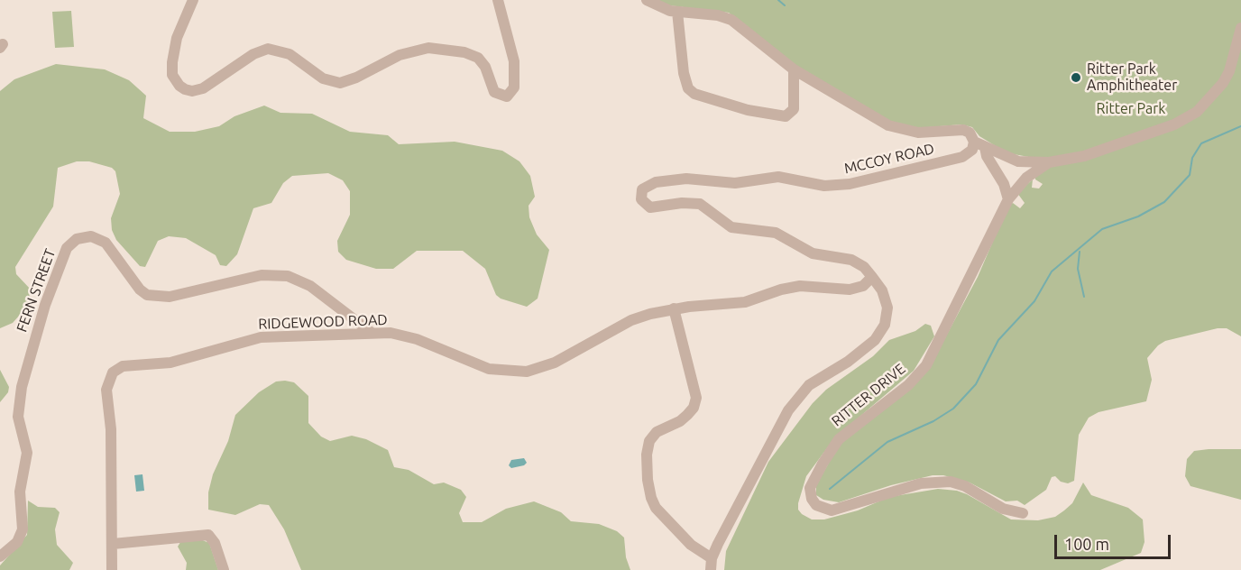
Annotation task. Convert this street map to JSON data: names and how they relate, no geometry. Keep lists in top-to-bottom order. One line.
{"streets":{"street":["MCCOY ROAD","FERN STREET","RIDGEWOOD ROAD","RITTER DRIVE"]},"crossings":[["MCCOY ROAD","RIDGEWOOD ROAD"],["FERN STREET","RIDGEWOOD ROAD"]],"parks":["Ritter Park"],"places":["Ritter Park Amphitheater"],"scale_bar":"100 m"}
